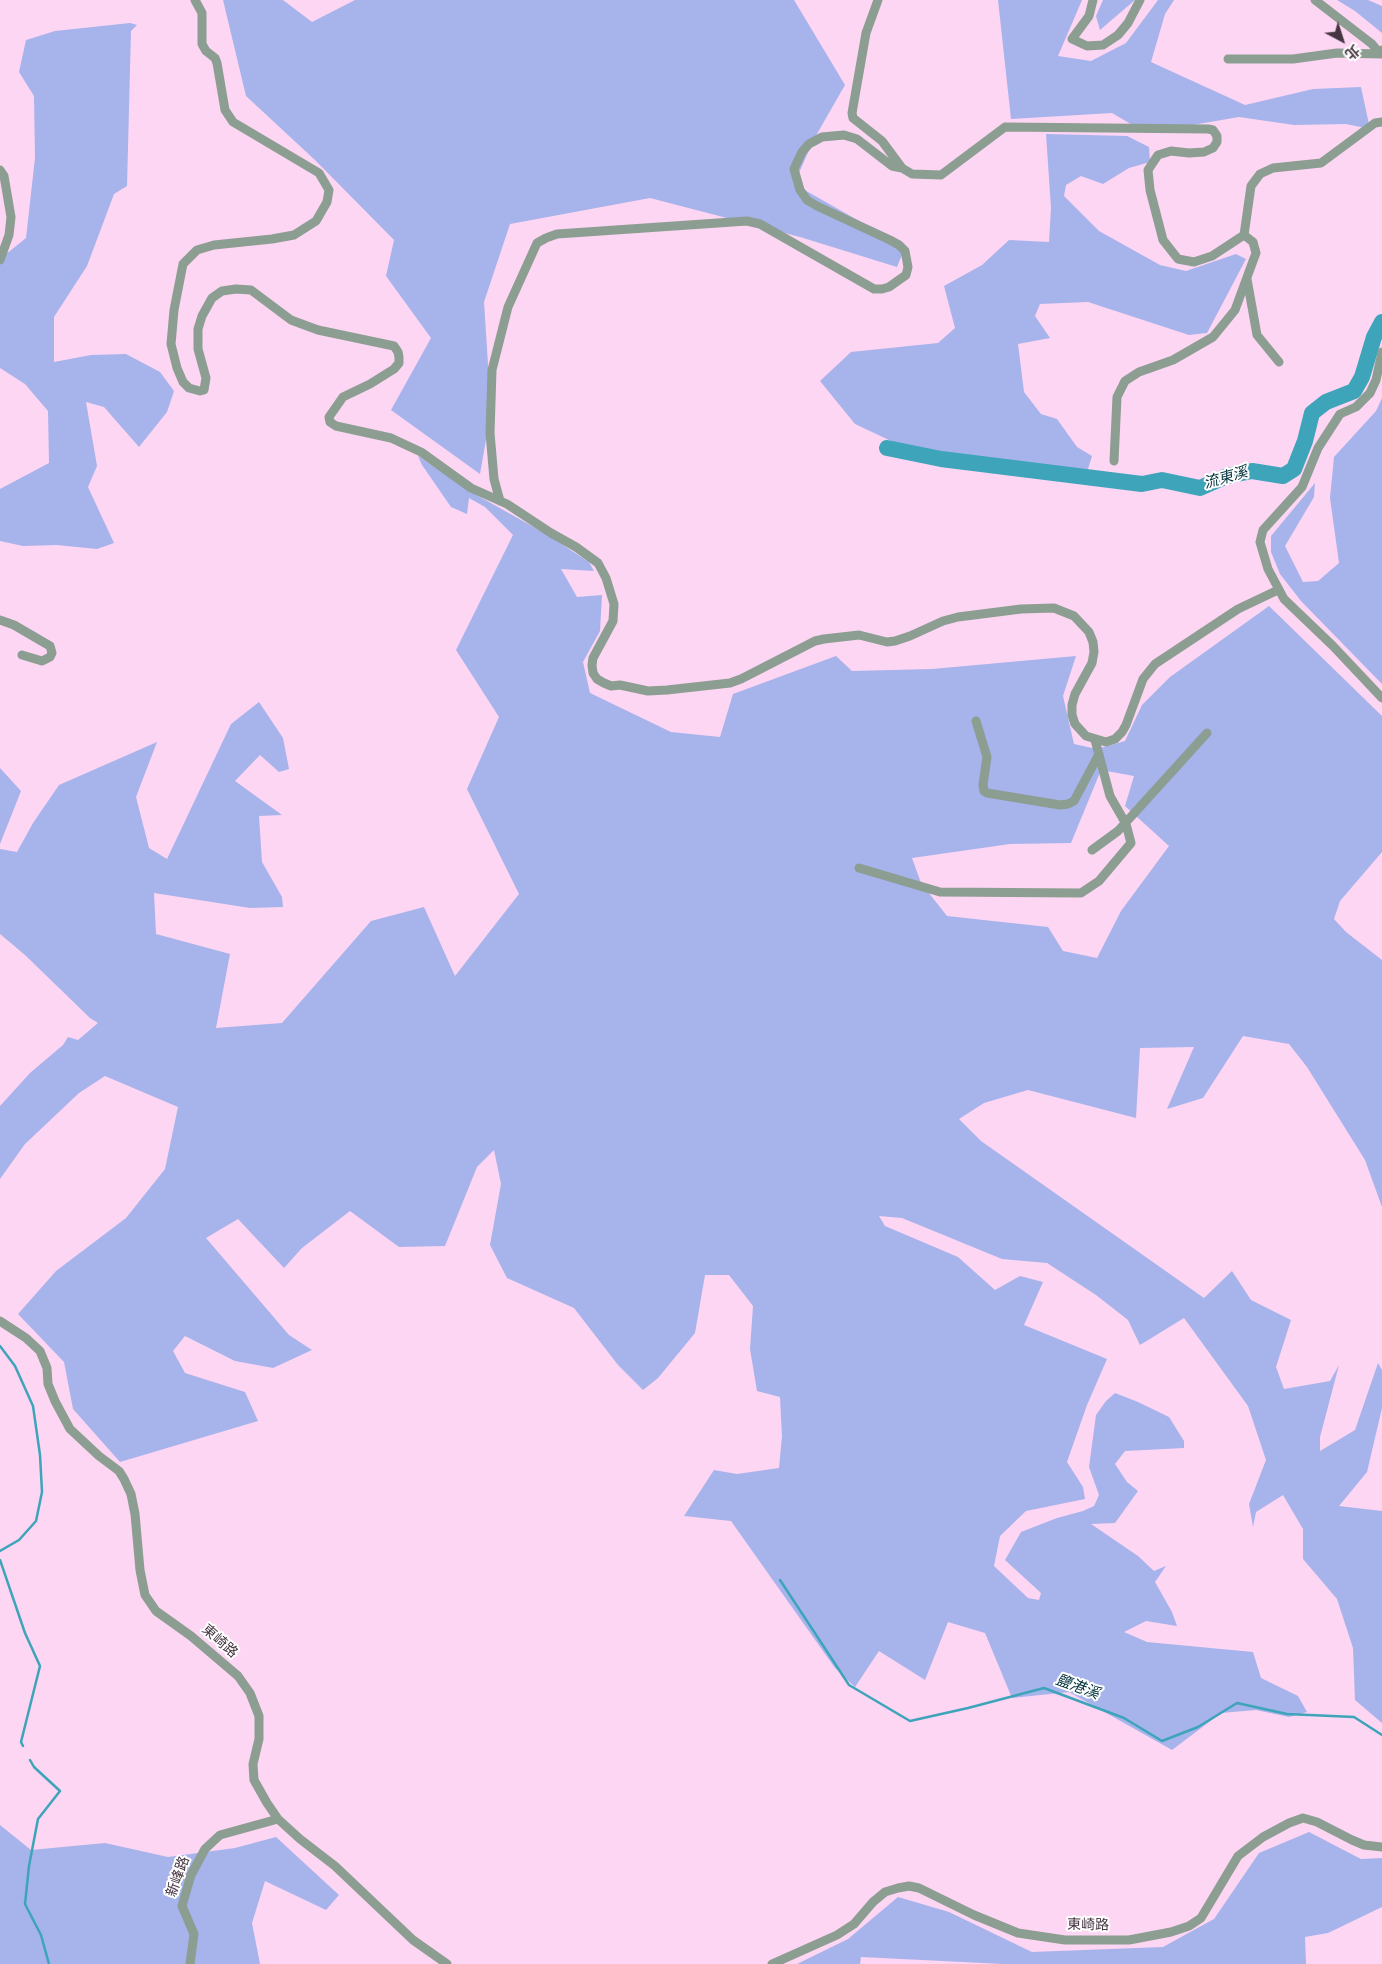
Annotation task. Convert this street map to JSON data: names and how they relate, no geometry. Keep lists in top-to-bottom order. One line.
{"streets":{"street":["東崎路","新峰路"]},"crossings":[["東崎路","新峰路"]],"water":["流東溪","鹽港溪"],"north":"bottom right"}
